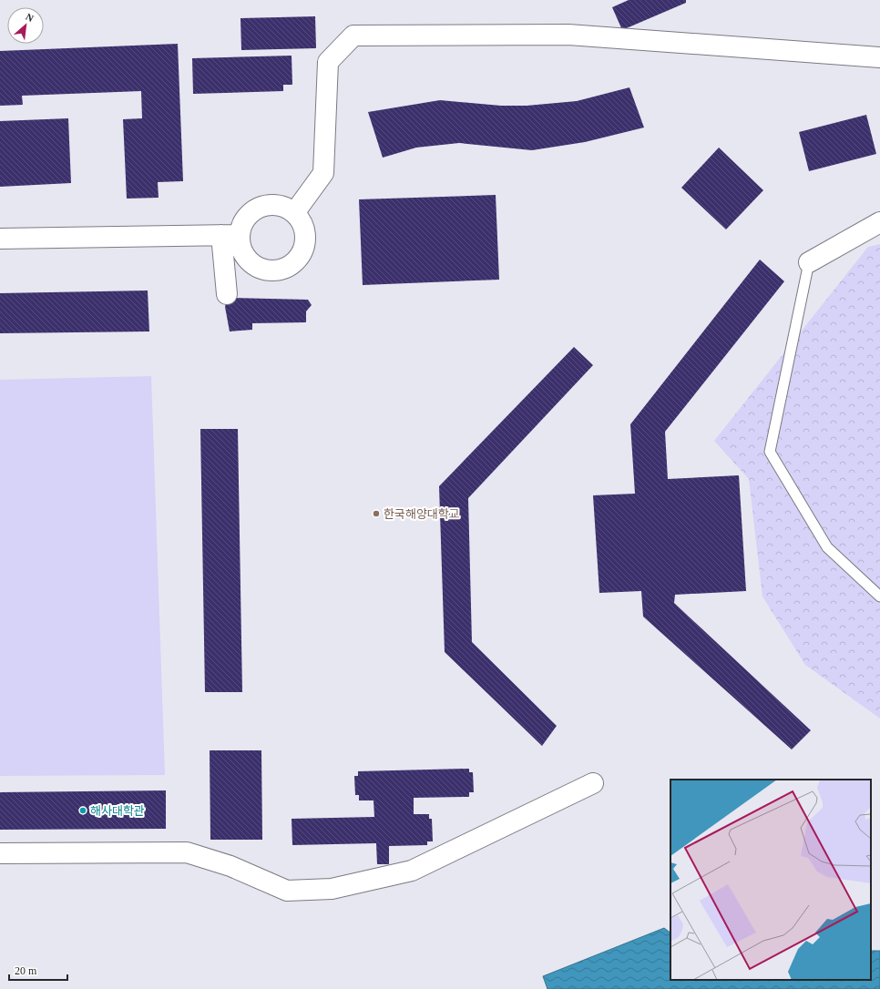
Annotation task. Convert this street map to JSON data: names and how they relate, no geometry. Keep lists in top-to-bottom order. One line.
{"places":["한국해양대학교","해사대학관"],"scale_bar":"20 m","north":"top right"}
